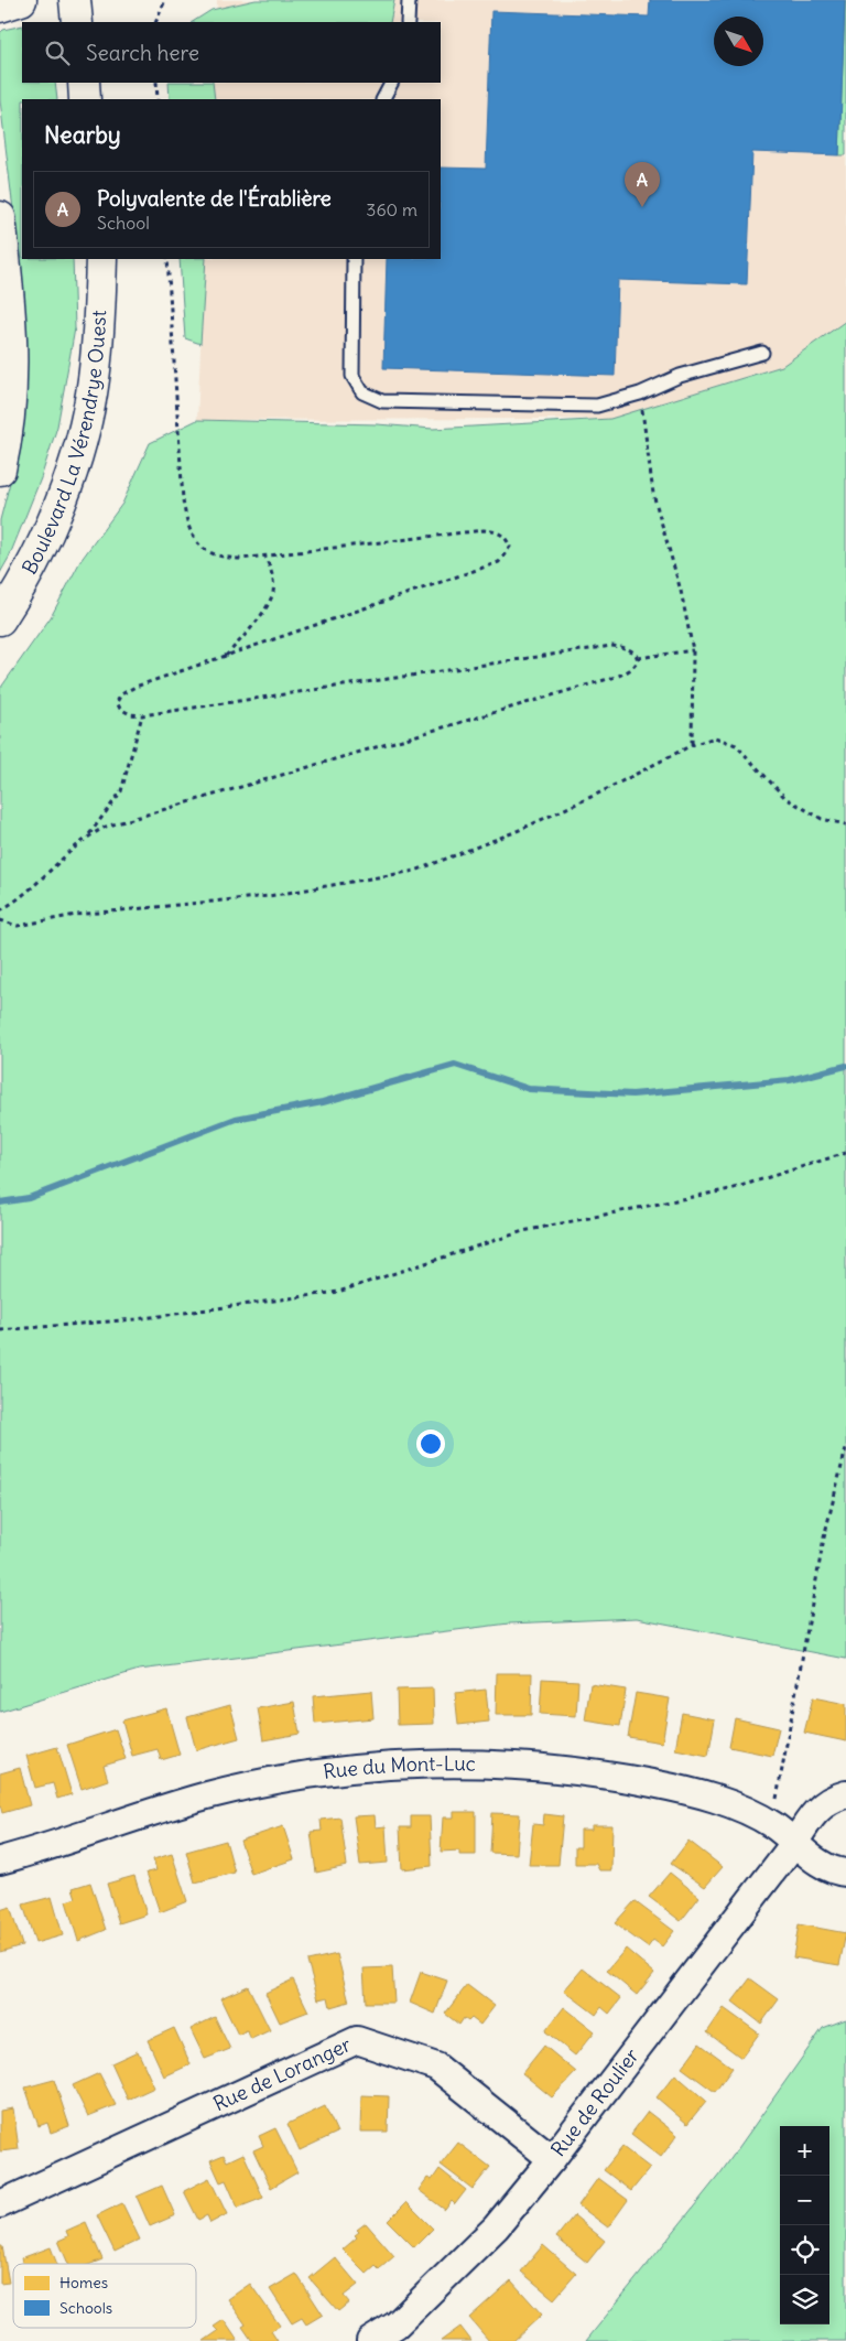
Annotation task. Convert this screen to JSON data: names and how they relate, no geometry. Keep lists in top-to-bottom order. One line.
{"streets":{"main road":["Boulevard La Vérendrye Ouest"],"street":["Rue du Mont-Luc","Rue de Loranger","Rue de Roulier"]},"crossings":[["Rue du Mont-Luc","Rue de Roulier"],["Rue de Loranger","Rue de Roulier"]],"legend":["Homes","Schools"],"north":"bottom right","page":{"search":"Search here","heading":"Nearby","pins":"A","list":[{"mark":"A","name":"Polyvalente de l'Érablière","note":"School","value":"360 m"}],"map_buttons":["+","−"]}}
